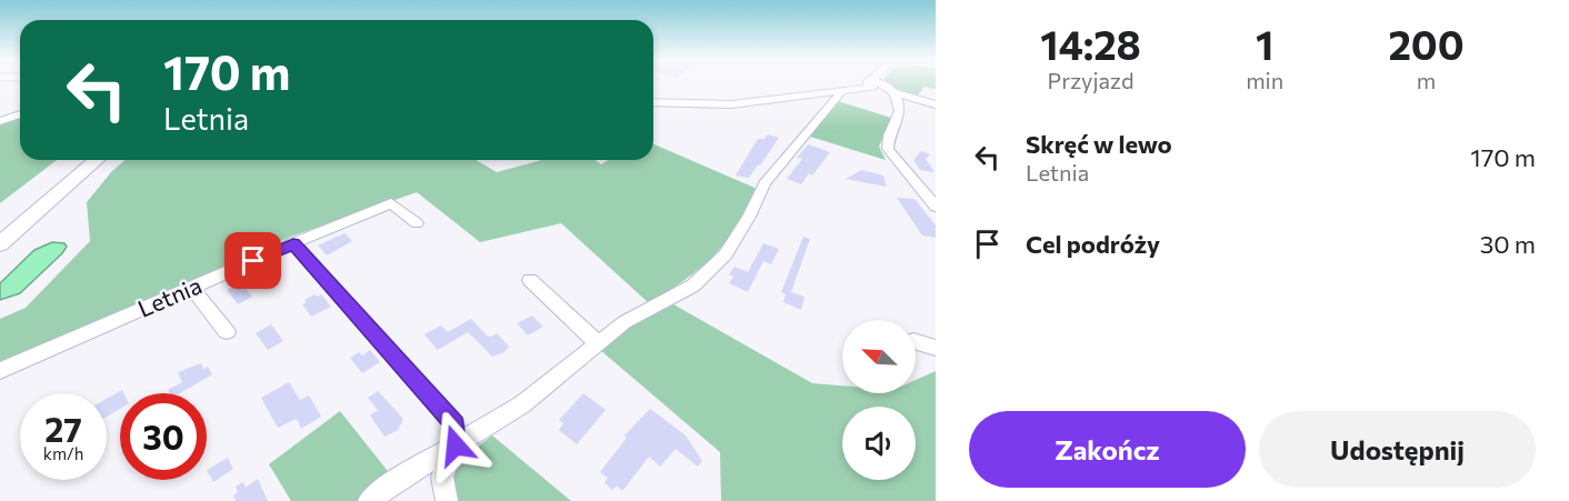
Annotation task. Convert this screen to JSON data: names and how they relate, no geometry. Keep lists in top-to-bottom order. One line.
{"streets":{"street":["Letnia"]},"north":"top left","page":{"eta":["14:28","Przyjazd","1","min","200","m"],"turn":["170 m","Letnia"],"list":[{"name":"Skręć w lewo","note":"Letnia","value":"170 m"},{"name":"Cel podróży","value":"30 m"}],"speed":"27 km/h","limit":"30","buttons":["Zakończ","Udostępnij"]}}
